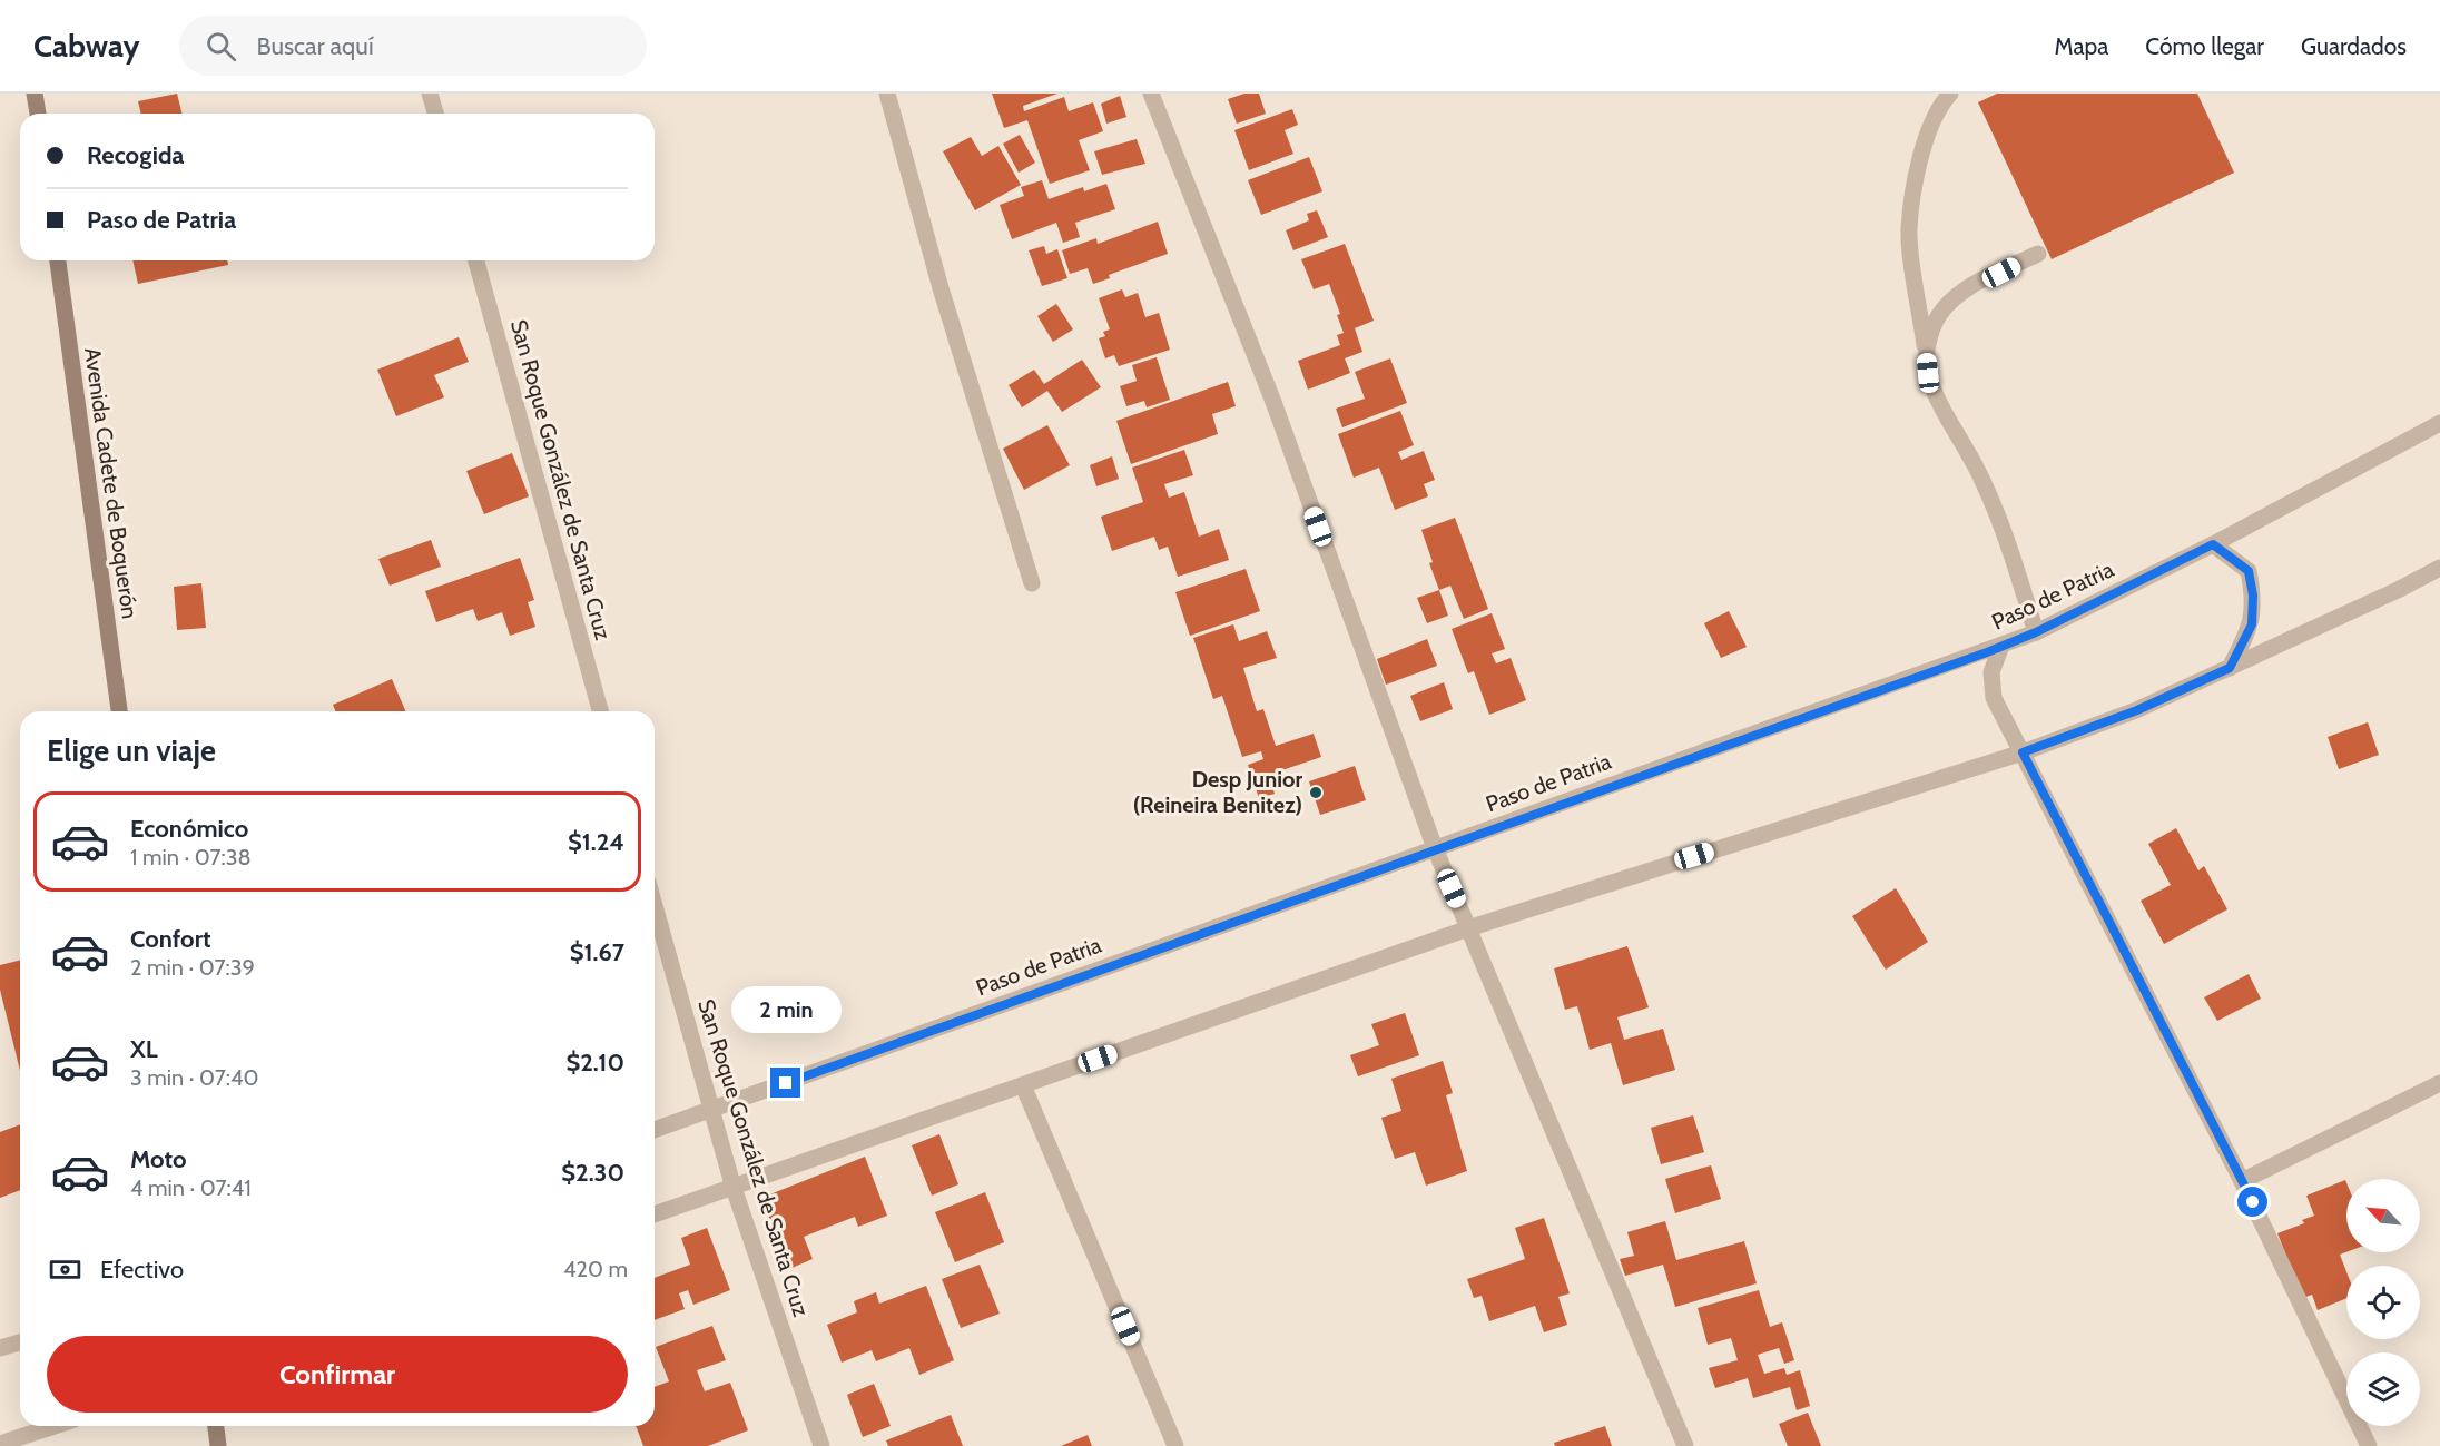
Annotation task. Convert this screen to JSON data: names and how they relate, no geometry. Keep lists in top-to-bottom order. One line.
{"streets":{"main road":["Avenida Cadete de Boquerón"],"street":["San Roque González de Santa Cruz","Paso de Patria"]},"crossings":[["San Roque González de Santa Cruz","Paso de Patria"]],"places":["Desp Junior (Reineira Benitez)"],"north":"top left","page":{"header":"Cabway","search":"Buscar aquí","nav":["Mapa","Cómo llegar","Guardados"],"banner":["Recogida","Paso de Patria"],"heading":"Elige un viaje","list":[{"name":"Económico","note":"1 min · 07:38","value":"$1.24"},{"name":"Confort","note":"2 min · 07:39","value":"$1.67"},{"name":"XL","note":"3 min · 07:40","value":"$2.10"},{"name":"Moto","note":"4 min · 07:41","value":"$2.30"}],"bubble":"2 min","pay":["Efectivo","420 m"],"buttons":"Confirmar"}}
